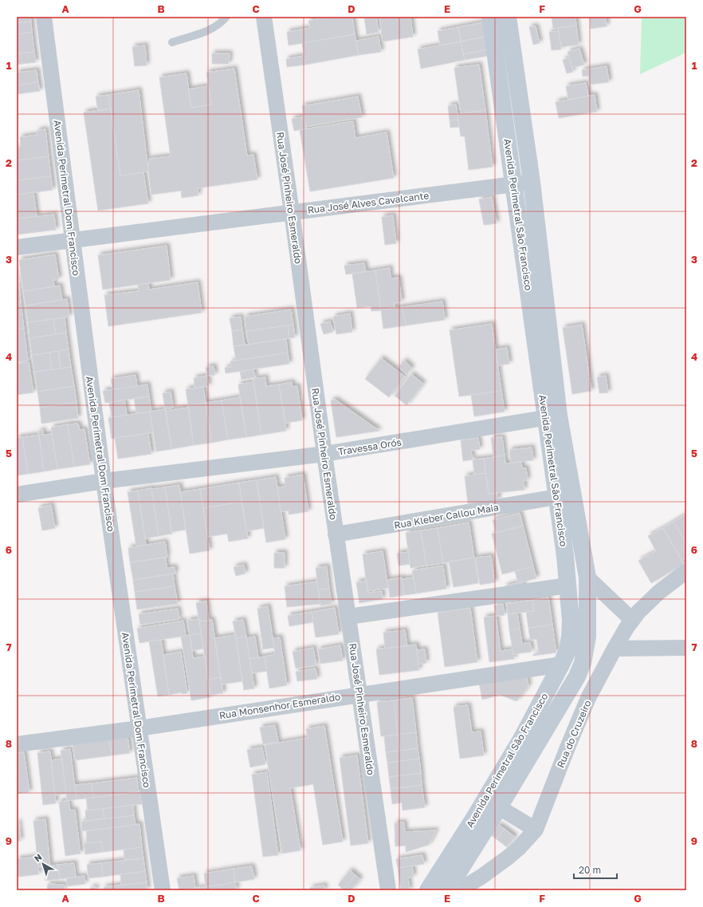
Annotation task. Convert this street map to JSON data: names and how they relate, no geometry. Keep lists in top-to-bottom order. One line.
{"streets":{"main road":["Avenida Perimetral São Francisco"],"street":["Avenida Perimetral Dom Francisco","Rua José Pinheiro Esmeraldo","Rua José Alves Cavalcante","Travessa Orós","Rua Kleber Callou Maia","Rua Monsenhor Esmeraldo","Rua do Cruzeiro"]},"crossings":[["Avenida Perimetral Dom Francisco","Rua José Alves Cavalcante"],["Avenida Perimetral Dom Francisco","Travessa Orós"],["Avenida Perimetral Dom Francisco","Rua Monsenhor Esmeraldo"],["Rua José Pinheiro Esmeraldo","Rua José Alves Cavalcante"],["Rua José Pinheiro Esmeraldo","Travessa Orós"],["Rua José Pinheiro Esmeraldo","Rua Kleber Callou Maia"],["Rua José Pinheiro Esmeraldo","Rua Monsenhor Esmeraldo"],["Rua José Alves Cavalcante","Avenida Perimetral São Francisco"],["Avenida Perimetral São Francisco","Travessa Orós"],["Avenida Perimetral São Francisco","Rua Kleber Callou Maia"],["Avenida Perimetral São Francisco","Rua Monsenhor Esmeraldo"]],"scale_bar":"20 m","north":"top left","grid":{"columns":["A","B","C","D","E","F","G"],"rows":["1","2","3","4","5","6","7","8","9"]}}
